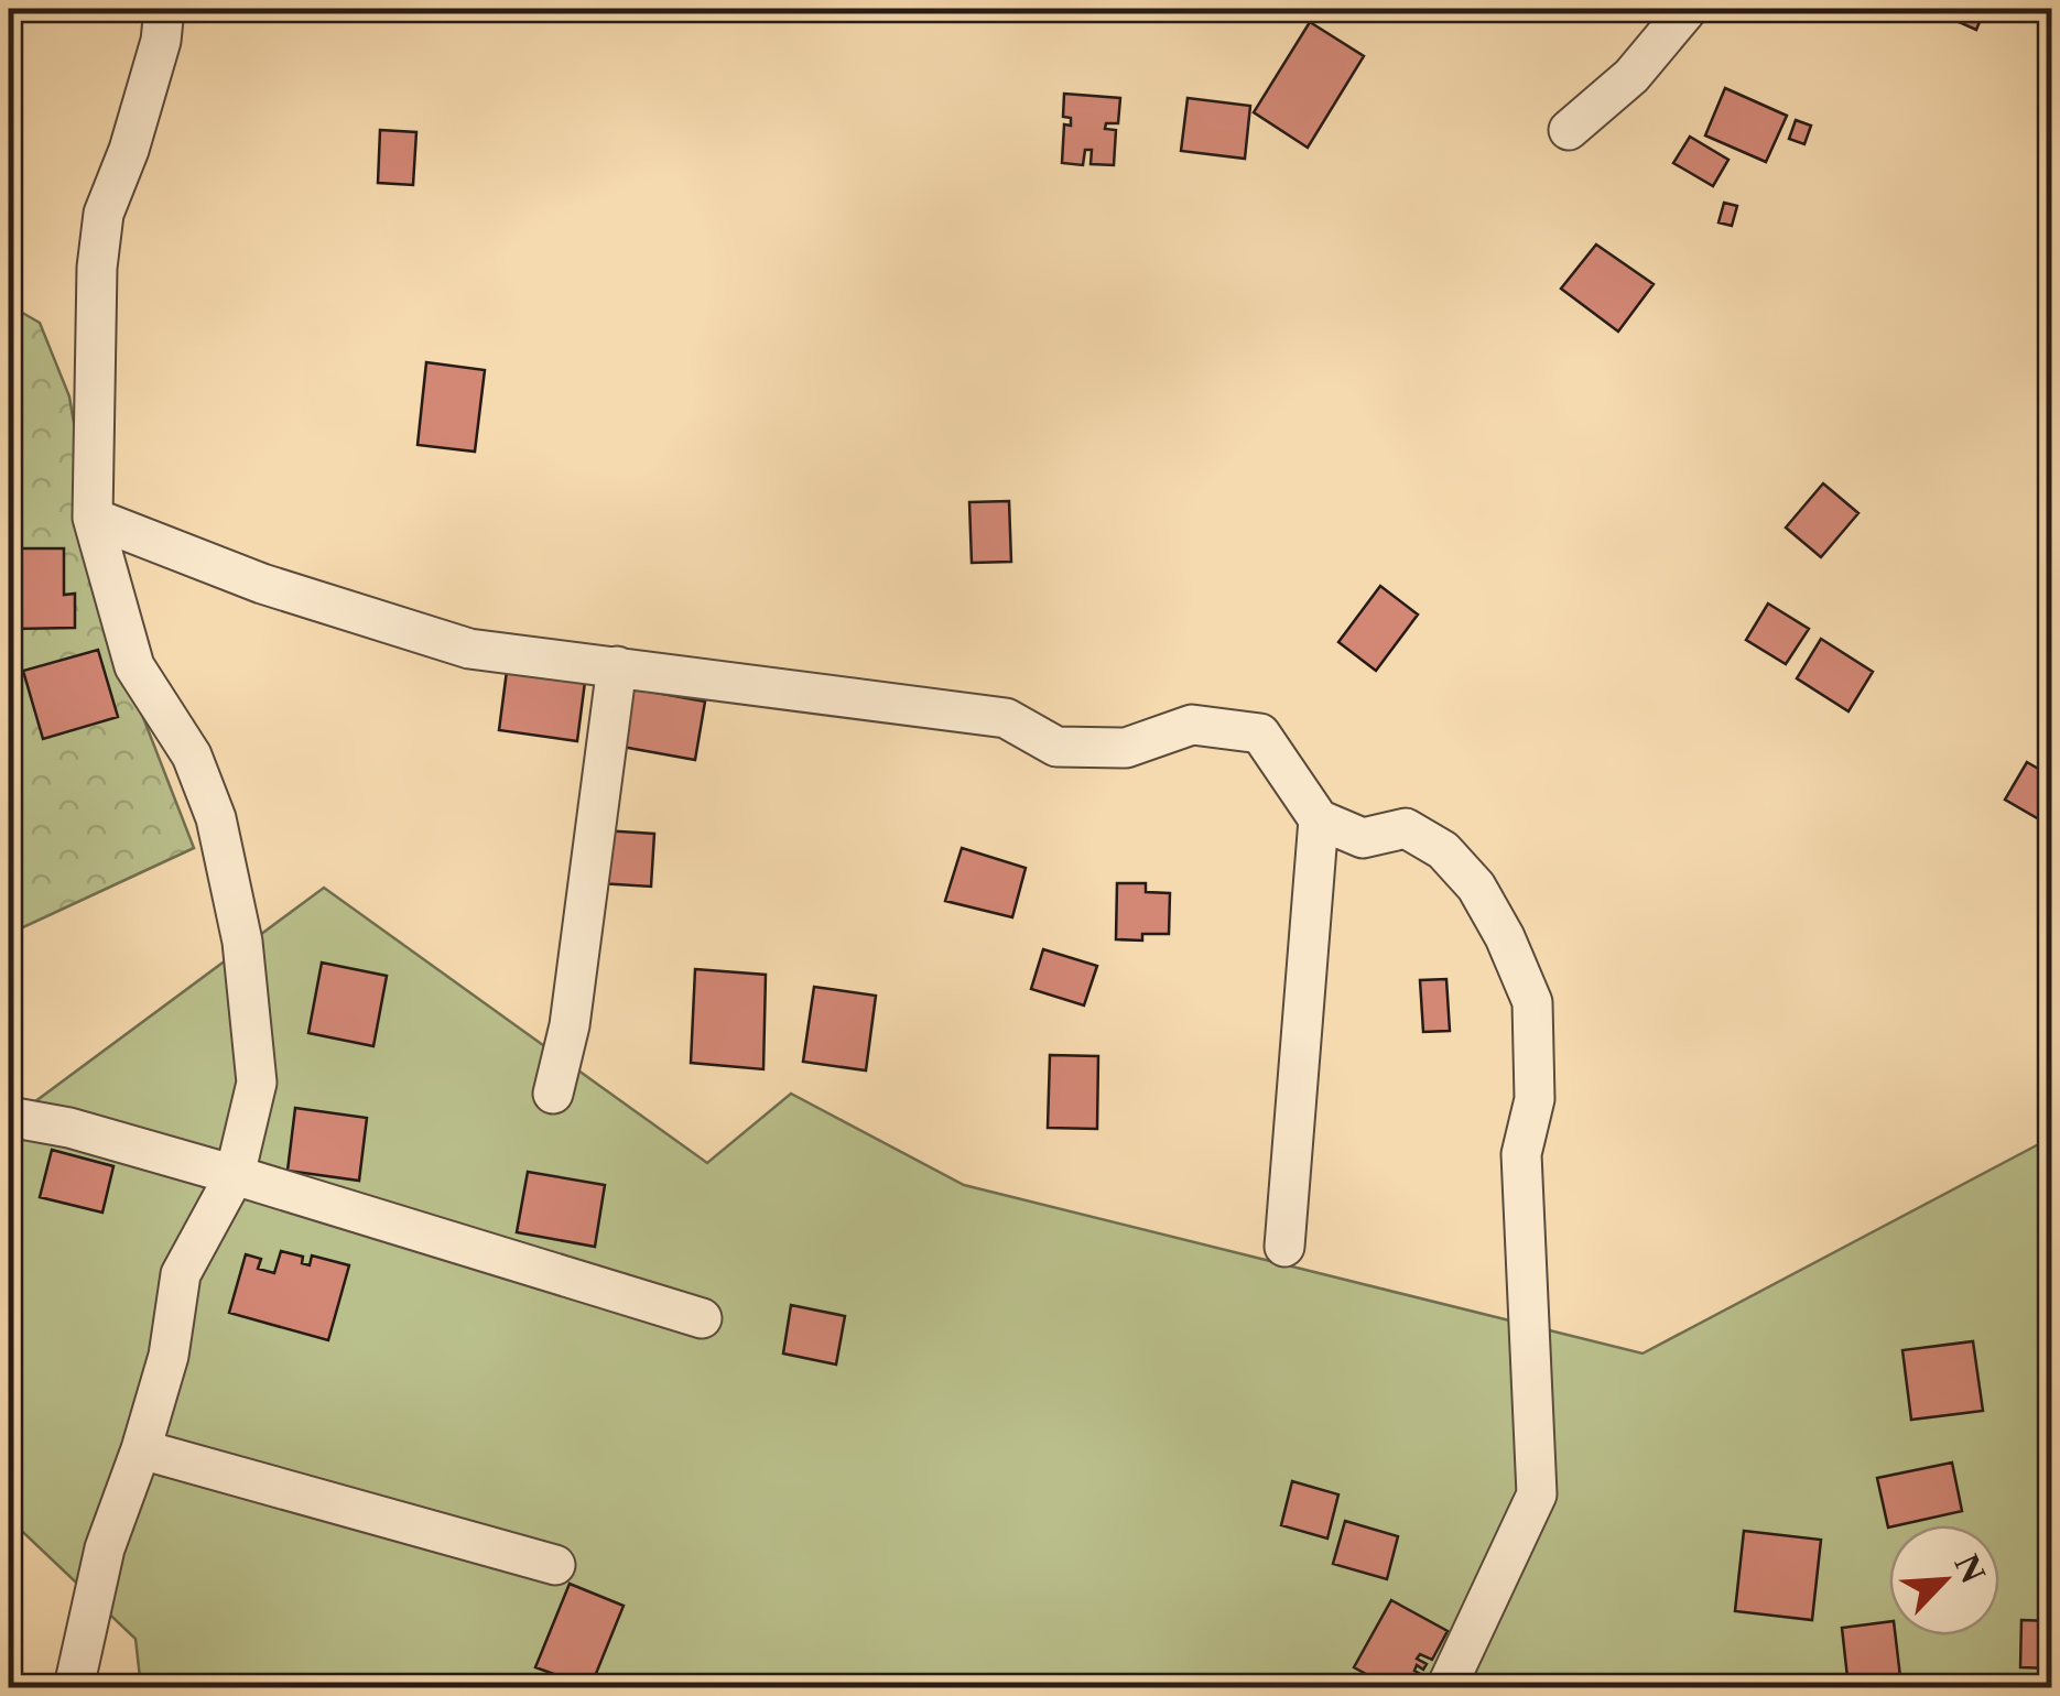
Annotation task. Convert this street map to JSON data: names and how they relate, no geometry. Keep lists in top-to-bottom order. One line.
{"north":"top right"}
